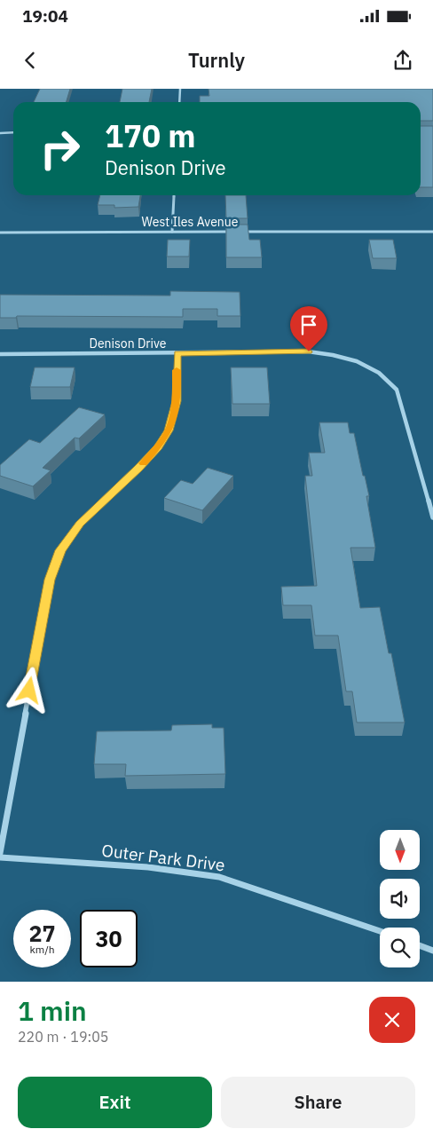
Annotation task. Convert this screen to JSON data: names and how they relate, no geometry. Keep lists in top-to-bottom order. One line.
{"streets":{"street":["West Iles Avenue","Denison Drive","Outer Park Drive"]},"north":"bottom","page":{"status":"19:04","header":"Turnly","turn":["170 m","Denison Drive"],"speed":"27 km/h","limit":"30","heading":["1 min","220 m · 19:05"],"buttons":["Exit","Share"]}}
